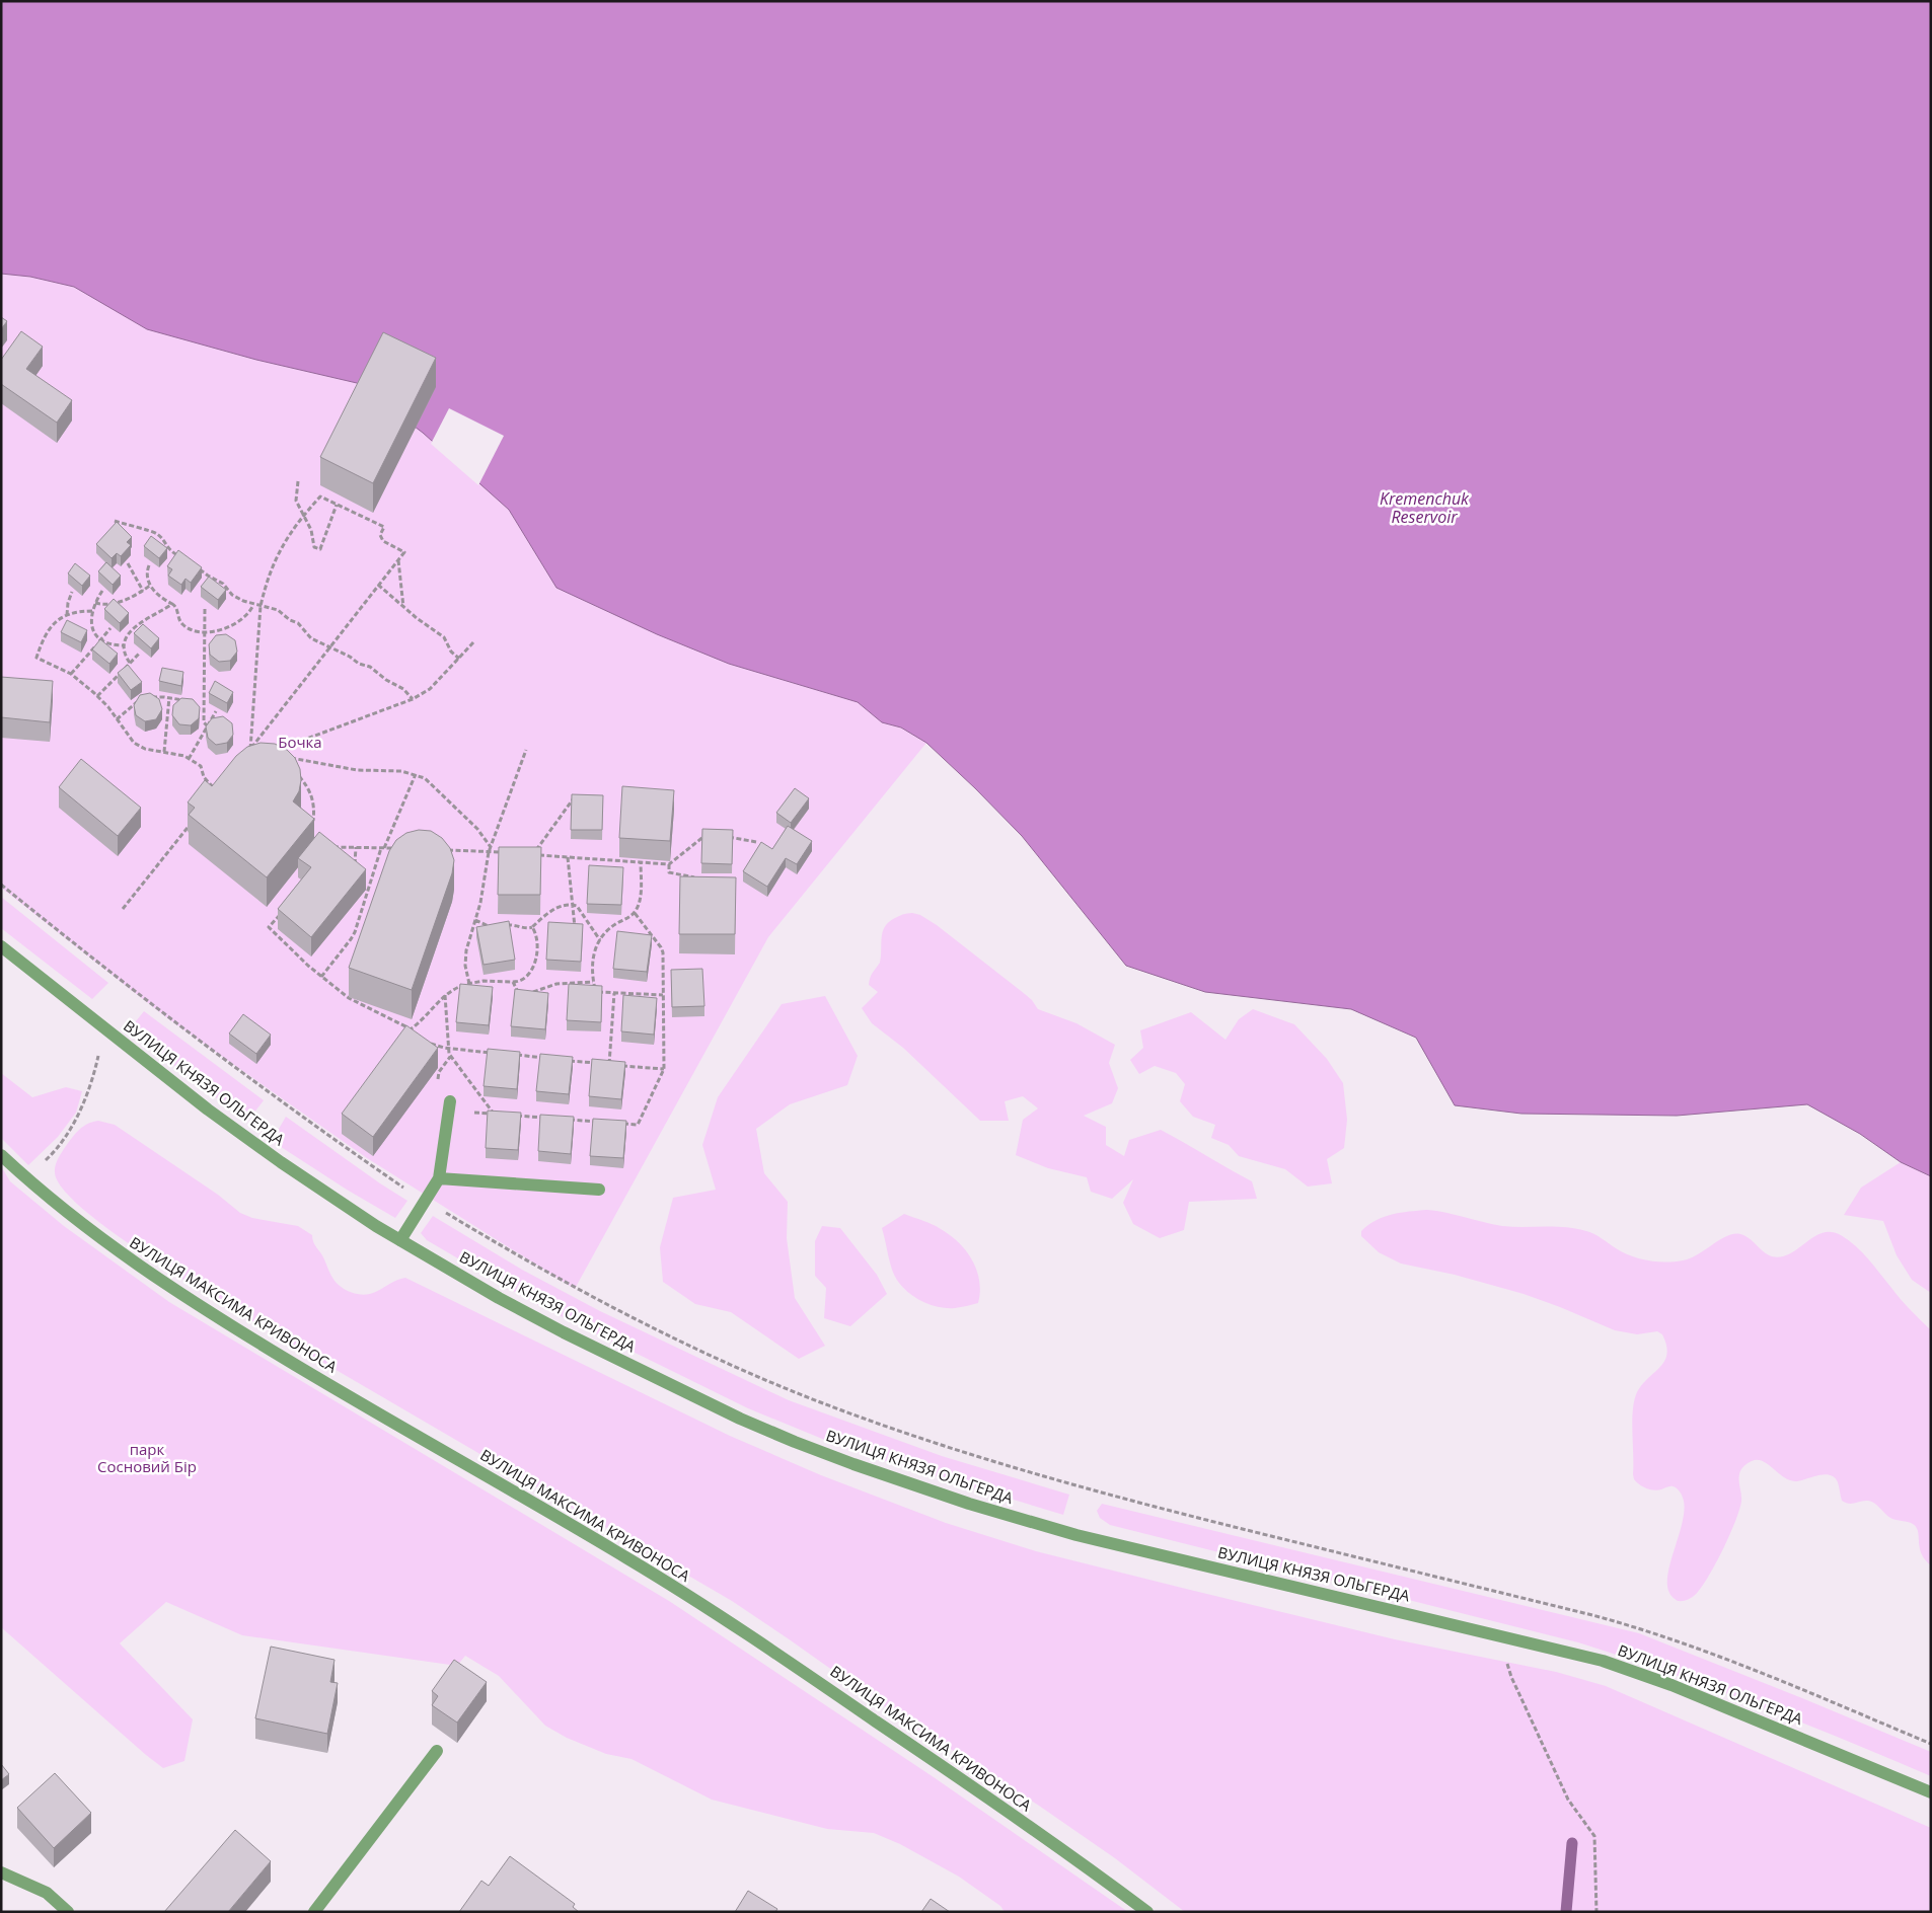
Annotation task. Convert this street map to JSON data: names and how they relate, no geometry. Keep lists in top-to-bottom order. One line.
{"streets":{"street":["ВУЛИЦЯ КНЯЗЯ ОЛЬГЕРДА","ВУЛИЦЯ МАКСИМА КРИВОНОСА"]},"water":["Kremenchuk Reservoir"],"parks":["Бочка","парк Сосновий Бір"]}
